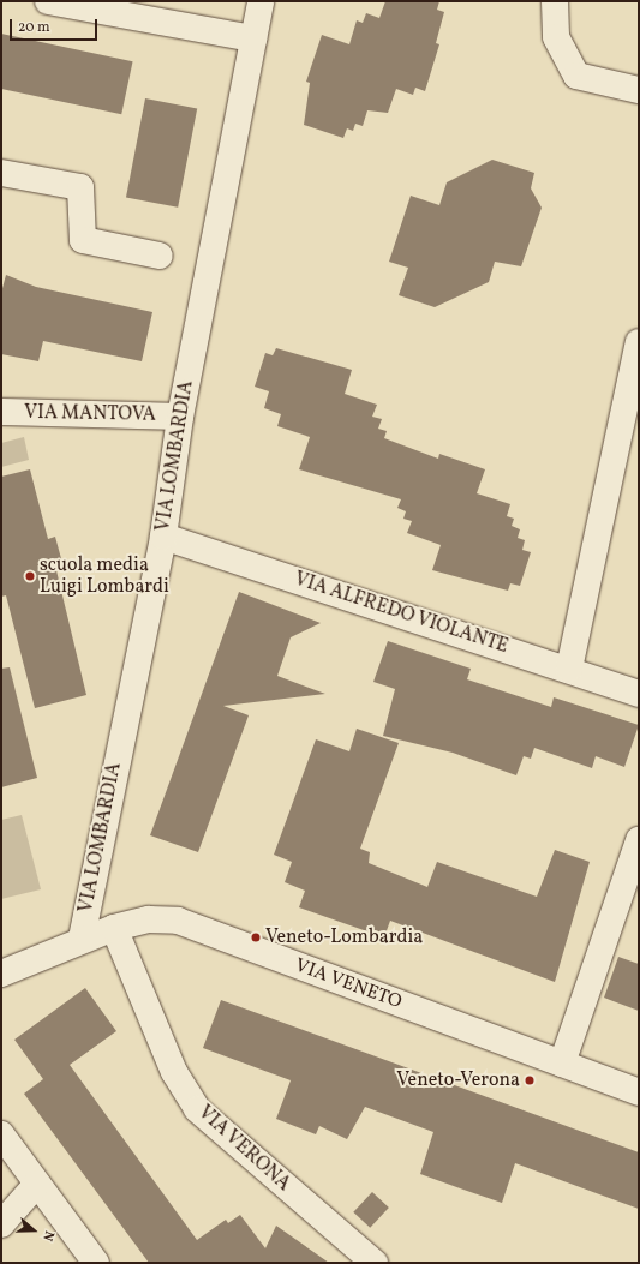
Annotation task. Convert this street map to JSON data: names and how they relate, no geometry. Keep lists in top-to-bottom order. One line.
{"streets":{"street":["VIA MANTOVA","VIA LOMBARDIA","VIA ALFREDO VIOLANTE","VIA VENETO","VIA VERONA"]},"crossings":[["VIA MANTOVA","VIA LOMBARDIA"],["VIA LOMBARDIA","VIA ALFREDO VIOLANTE"],["VIA LOMBARDIA","VIA VENETO"],["VIA VENETO","VIA VERONA"]],"places":["scuola media Luigi Lombardi","Veneto-Lombardia","Veneto-Verona"],"scale_bar":"20 m","north":"right"}
